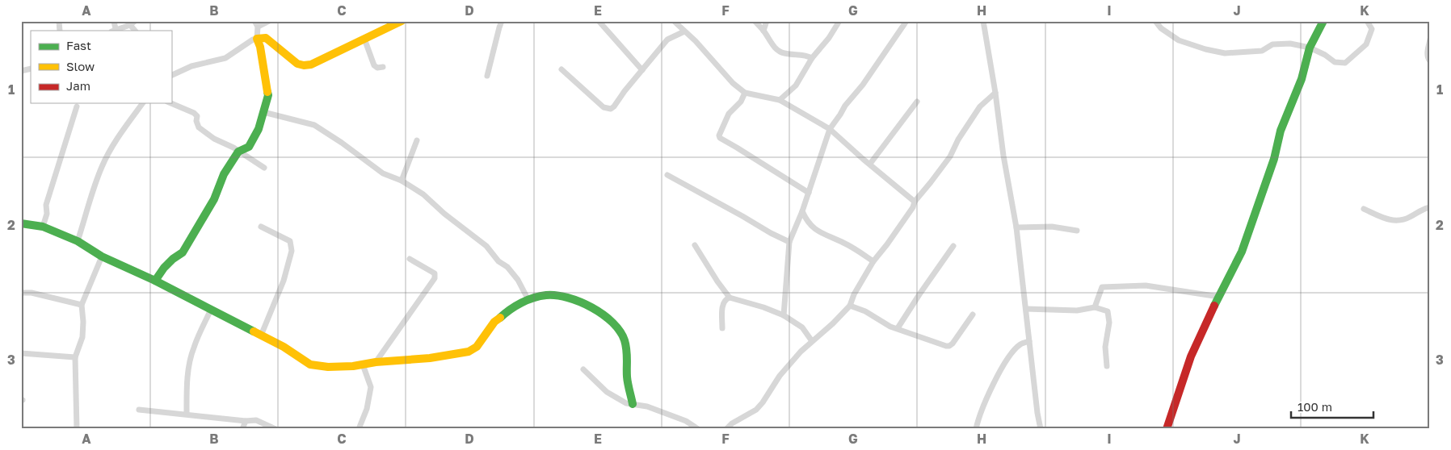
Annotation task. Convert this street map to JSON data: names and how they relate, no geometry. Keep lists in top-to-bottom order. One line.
{"legend":["Fast","Slow","Jam"],"scale_bar":"100 m","grid":{"columns":["A","B","C","D","E","F","G","H","I","J","K"],"rows":["1","2","3"]}}
